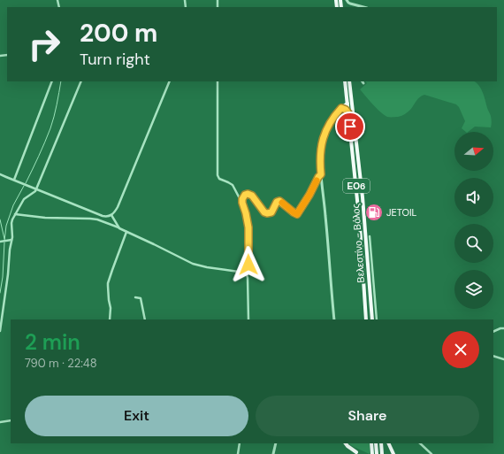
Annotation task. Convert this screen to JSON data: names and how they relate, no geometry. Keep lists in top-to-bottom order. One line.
{"streets":{"highway":["ΕΟ6","Βελεστίνο - Βόλος"]},"places":{"fuel station":["JETOIL"]},"north":"right","page":{"turn":["200 m","Turn right"],"heading":["2 min","790 m · 22:48"],"buttons":["Exit","Share"]}}
